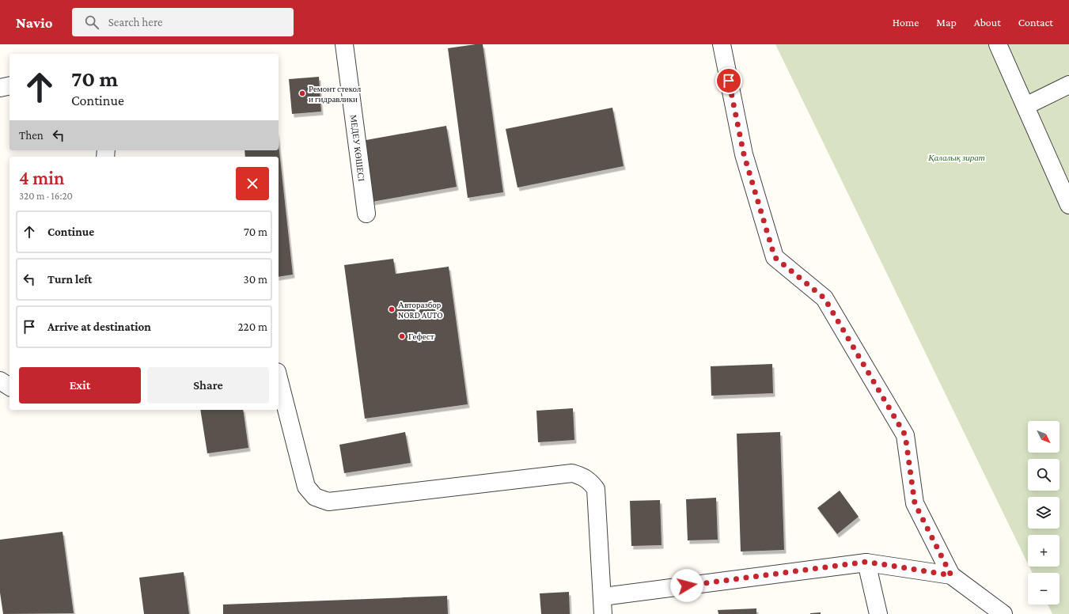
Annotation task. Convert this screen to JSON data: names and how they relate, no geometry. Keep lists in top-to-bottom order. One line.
{"streets":{"street":["МЕДЕУ КӨШЕСІ"]},"parks":["Қалалық зират"],"places":["Ремонт стекол и гидравлики","Авторазбор NORD AUTO","Гефест"],"north":"bottom right","page":{"header":"Navio","search":"Search here","nav":["Home","Map","About","Contact"],"turn":["70 m","Continue"],"then":"Then","heading":["4 min","320 m · 16:20"],"list":[{"name":"Continue","value":"70 m"},{"name":"Turn left","value":"30 m"},{"name":"Arrive at destination","value":"220 m"}],"buttons":["Exit","Share"],"map_buttons":["+","−"]}}
